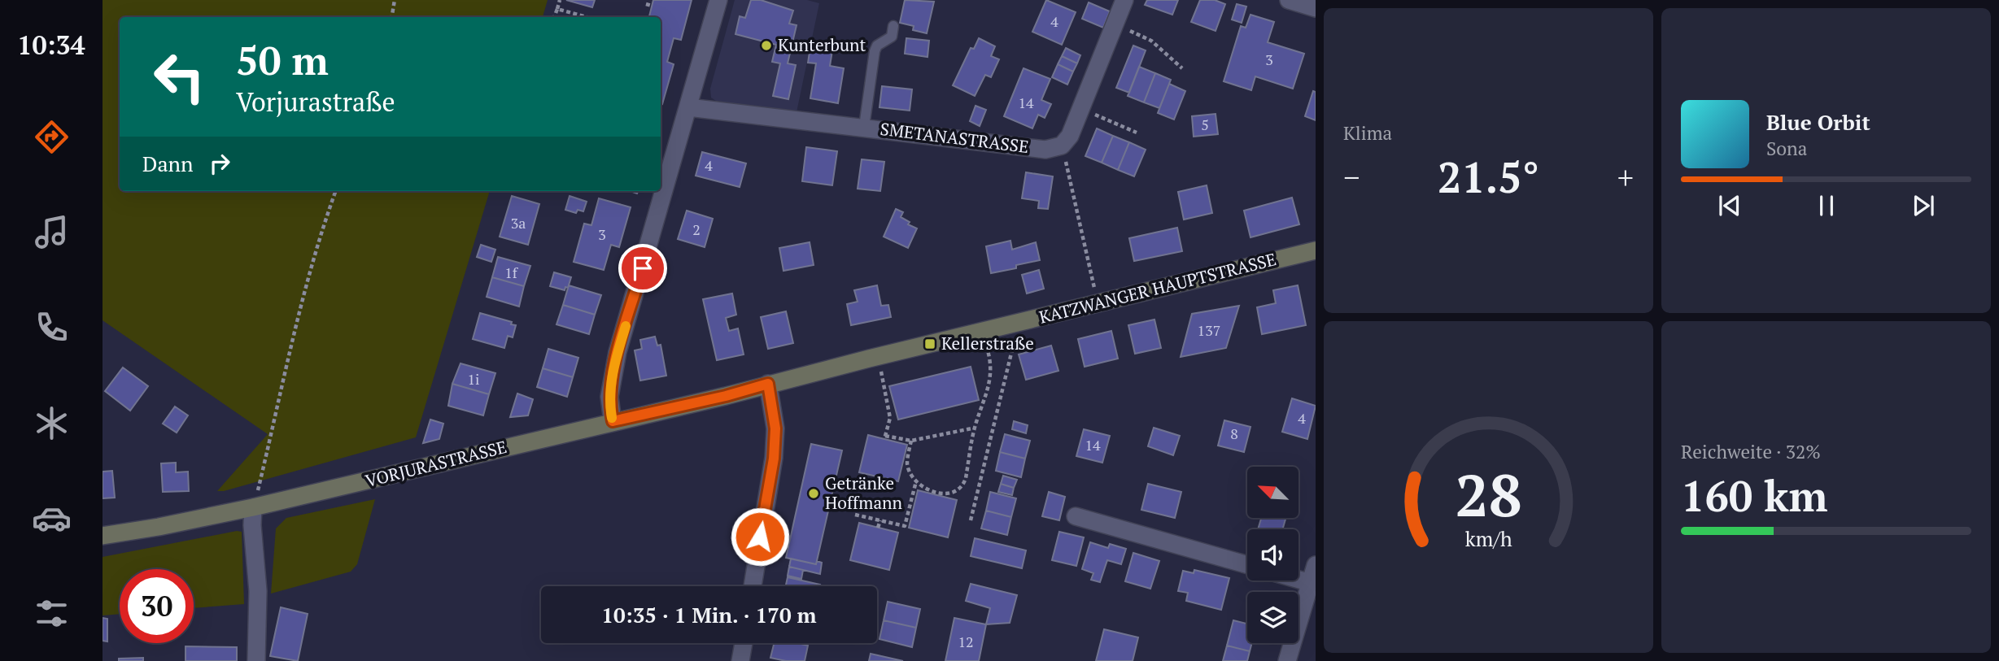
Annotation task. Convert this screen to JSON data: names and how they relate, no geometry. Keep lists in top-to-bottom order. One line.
{"streets":{"main road":["KATZWANGER HAUPTSTRASSE","VORJURASTRASSE"],"street":["SMETANASTRASSE"]},"crossings":[["KATZWANGER HAUPTSTRASSE","VORJURASTRASSE"]],"places":{"other":["Kunterbunt","Getränke Hoffmann"],"transit":["Kellerstraße"]},"house_numbers":["4","3","14","5","4","3a","2","3","1f","137","1i","4","8","14","12"],"north":"top left","page":{"tabs":"10:34","tile":["Klima",["Reichweite · 32%","160 km"]],"turn":["50 m","Vorjurastraße"],"song":["Blue Orbit","Sona"],"then":"Dann","heat":["−","21.5°","+"],"limit":"30","trip":"10:35 · 1 Min. · 170 m","gauge":["28","km/h"]}}
